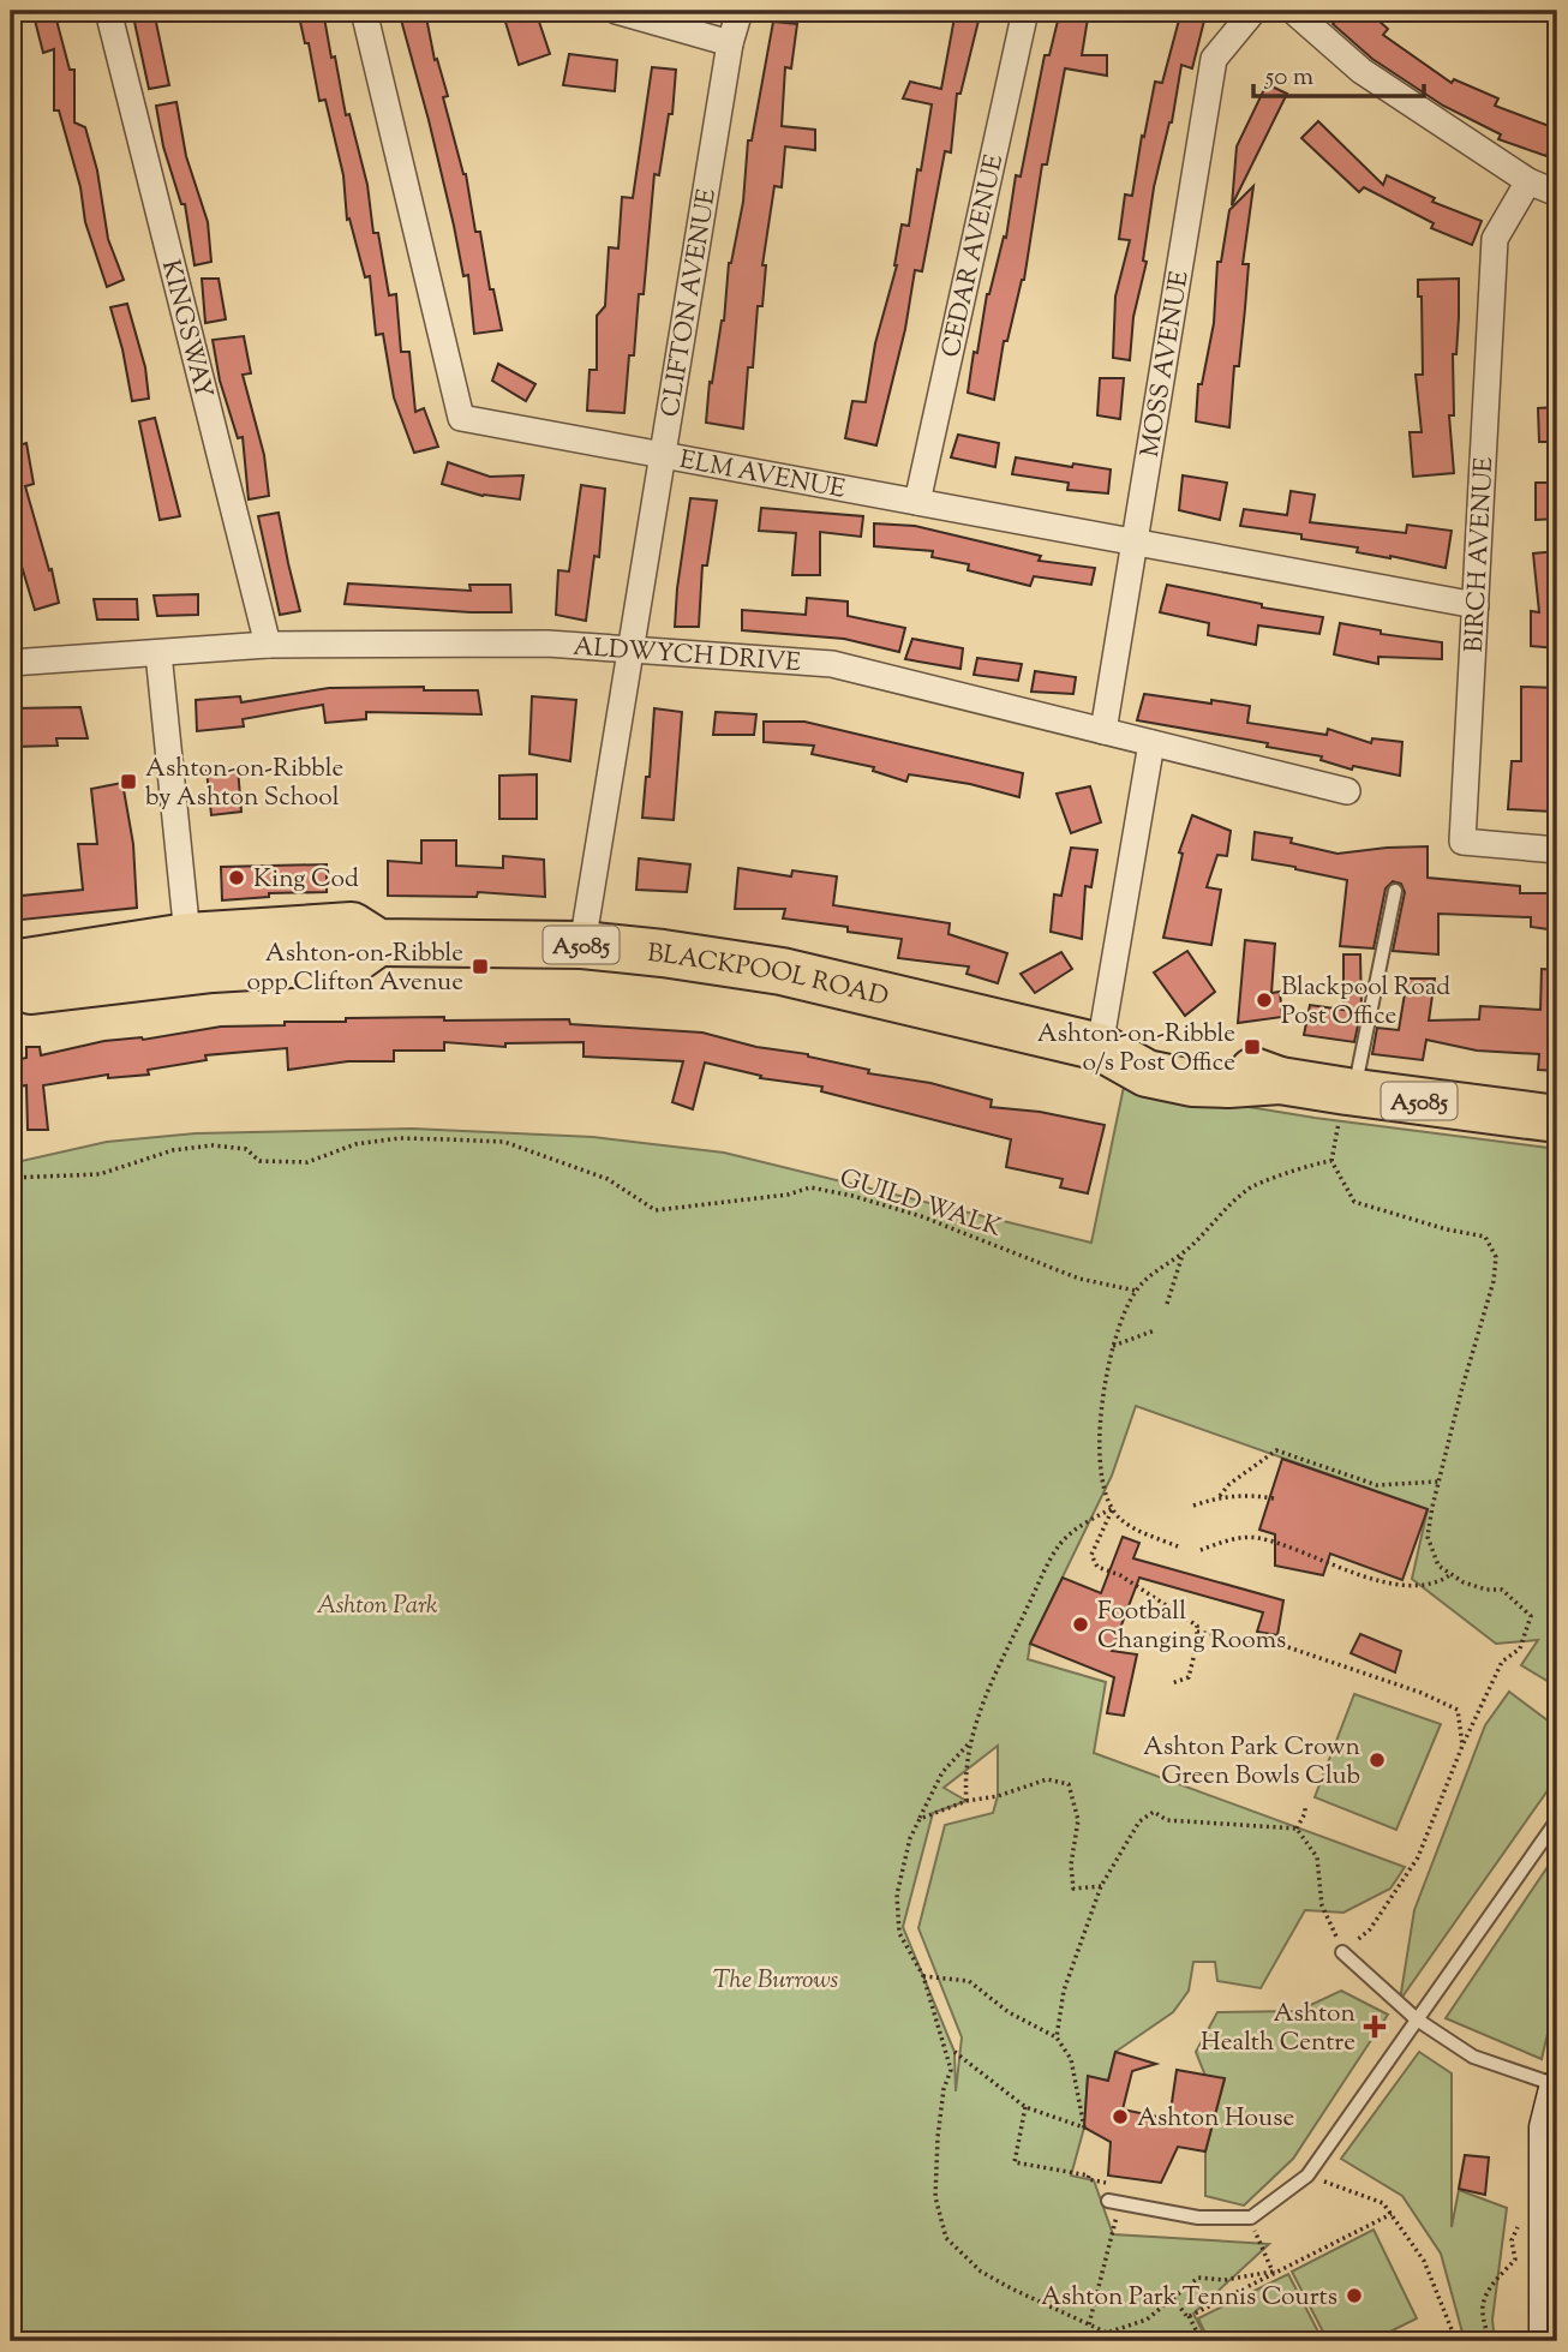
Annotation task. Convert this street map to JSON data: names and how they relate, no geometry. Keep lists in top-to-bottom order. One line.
{"streets":{"highway":["A5085","BLACKPOOL ROAD"],"street":["CEDAR AVENUE","CLIFTON AVENUE","KINGSWAY","MOSS AVENUE","ELM AVENUE","BIRCH AVENUE","ALDWYCH DRIVE"],"path":["GUILD WALK"]},"crossings":[["CEDAR AVENUE","ELM AVENUE"],["CLIFTON AVENUE","ELM AVENUE"],["CLIFTON AVENUE","ALDWYCH DRIVE"],["CLIFTON AVENUE","BLACKPOOL ROAD"],["KINGSWAY","ALDWYCH DRIVE"],["MOSS AVENUE","ELM AVENUE"],["MOSS AVENUE","ALDWYCH DRIVE"],["ELM AVENUE","BIRCH AVENUE"]],"parks":["Ashton Park","The Burrows"],"places":{"transit":["Ashton-on-Ribble by Ashton School","Ashton-on-Ribble opp Clifton Avenue","Ashton-on-Ribble o/s Post Office"],"other":["King Cod","Blackpool Road Post Office","Football Changing Rooms","Ashton Park Crown Green Bowls Club","Ashton House","Ashton Park Tennis Courts"],"health":["Ashton Health Centre"]},"scale_bar":"50 m"}
